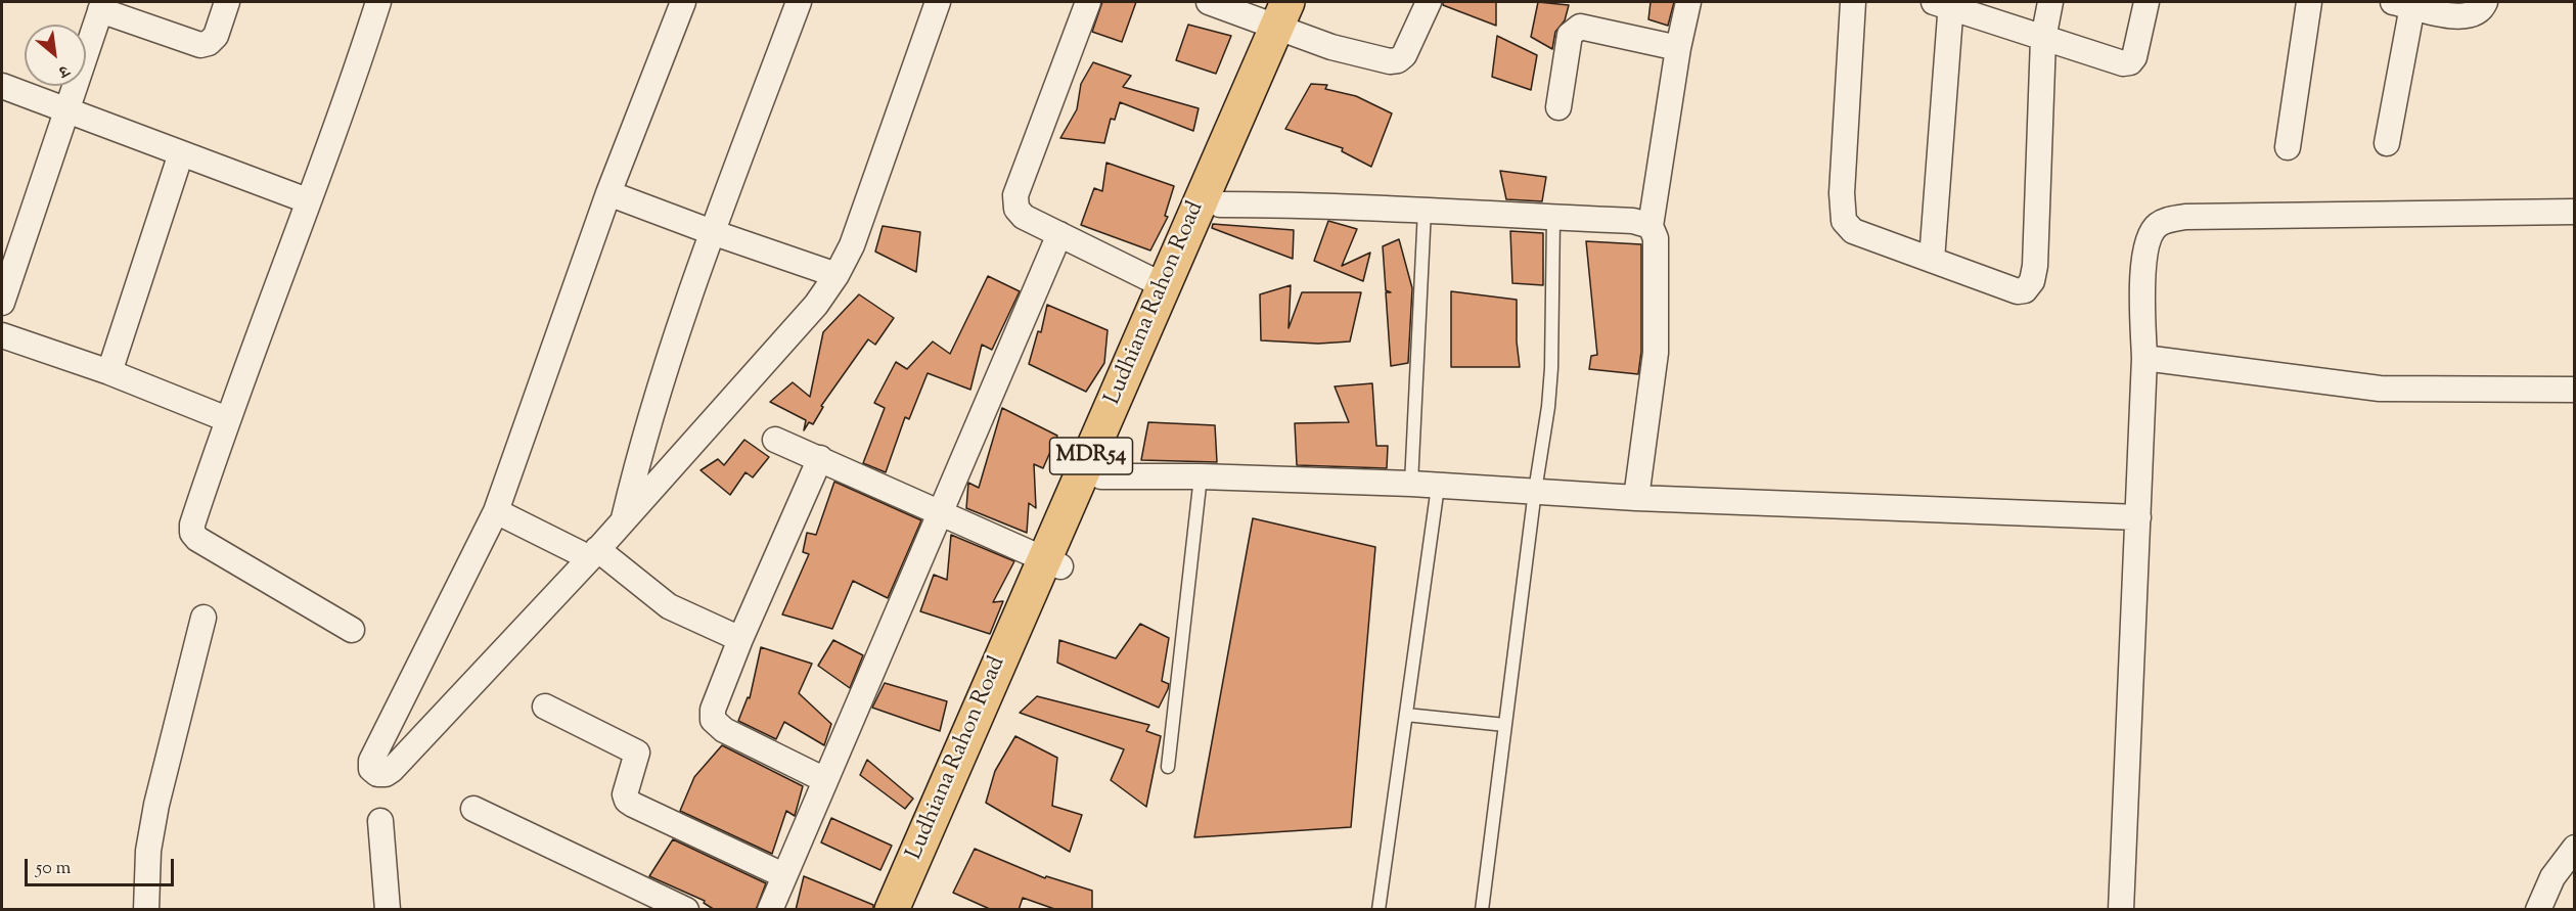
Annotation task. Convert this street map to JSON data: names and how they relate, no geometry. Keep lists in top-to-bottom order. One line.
{"streets":{"main road":["Ludhiana Rahon Road","MDR54"]},"scale_bar":"50 m","north":"bottom right"}
